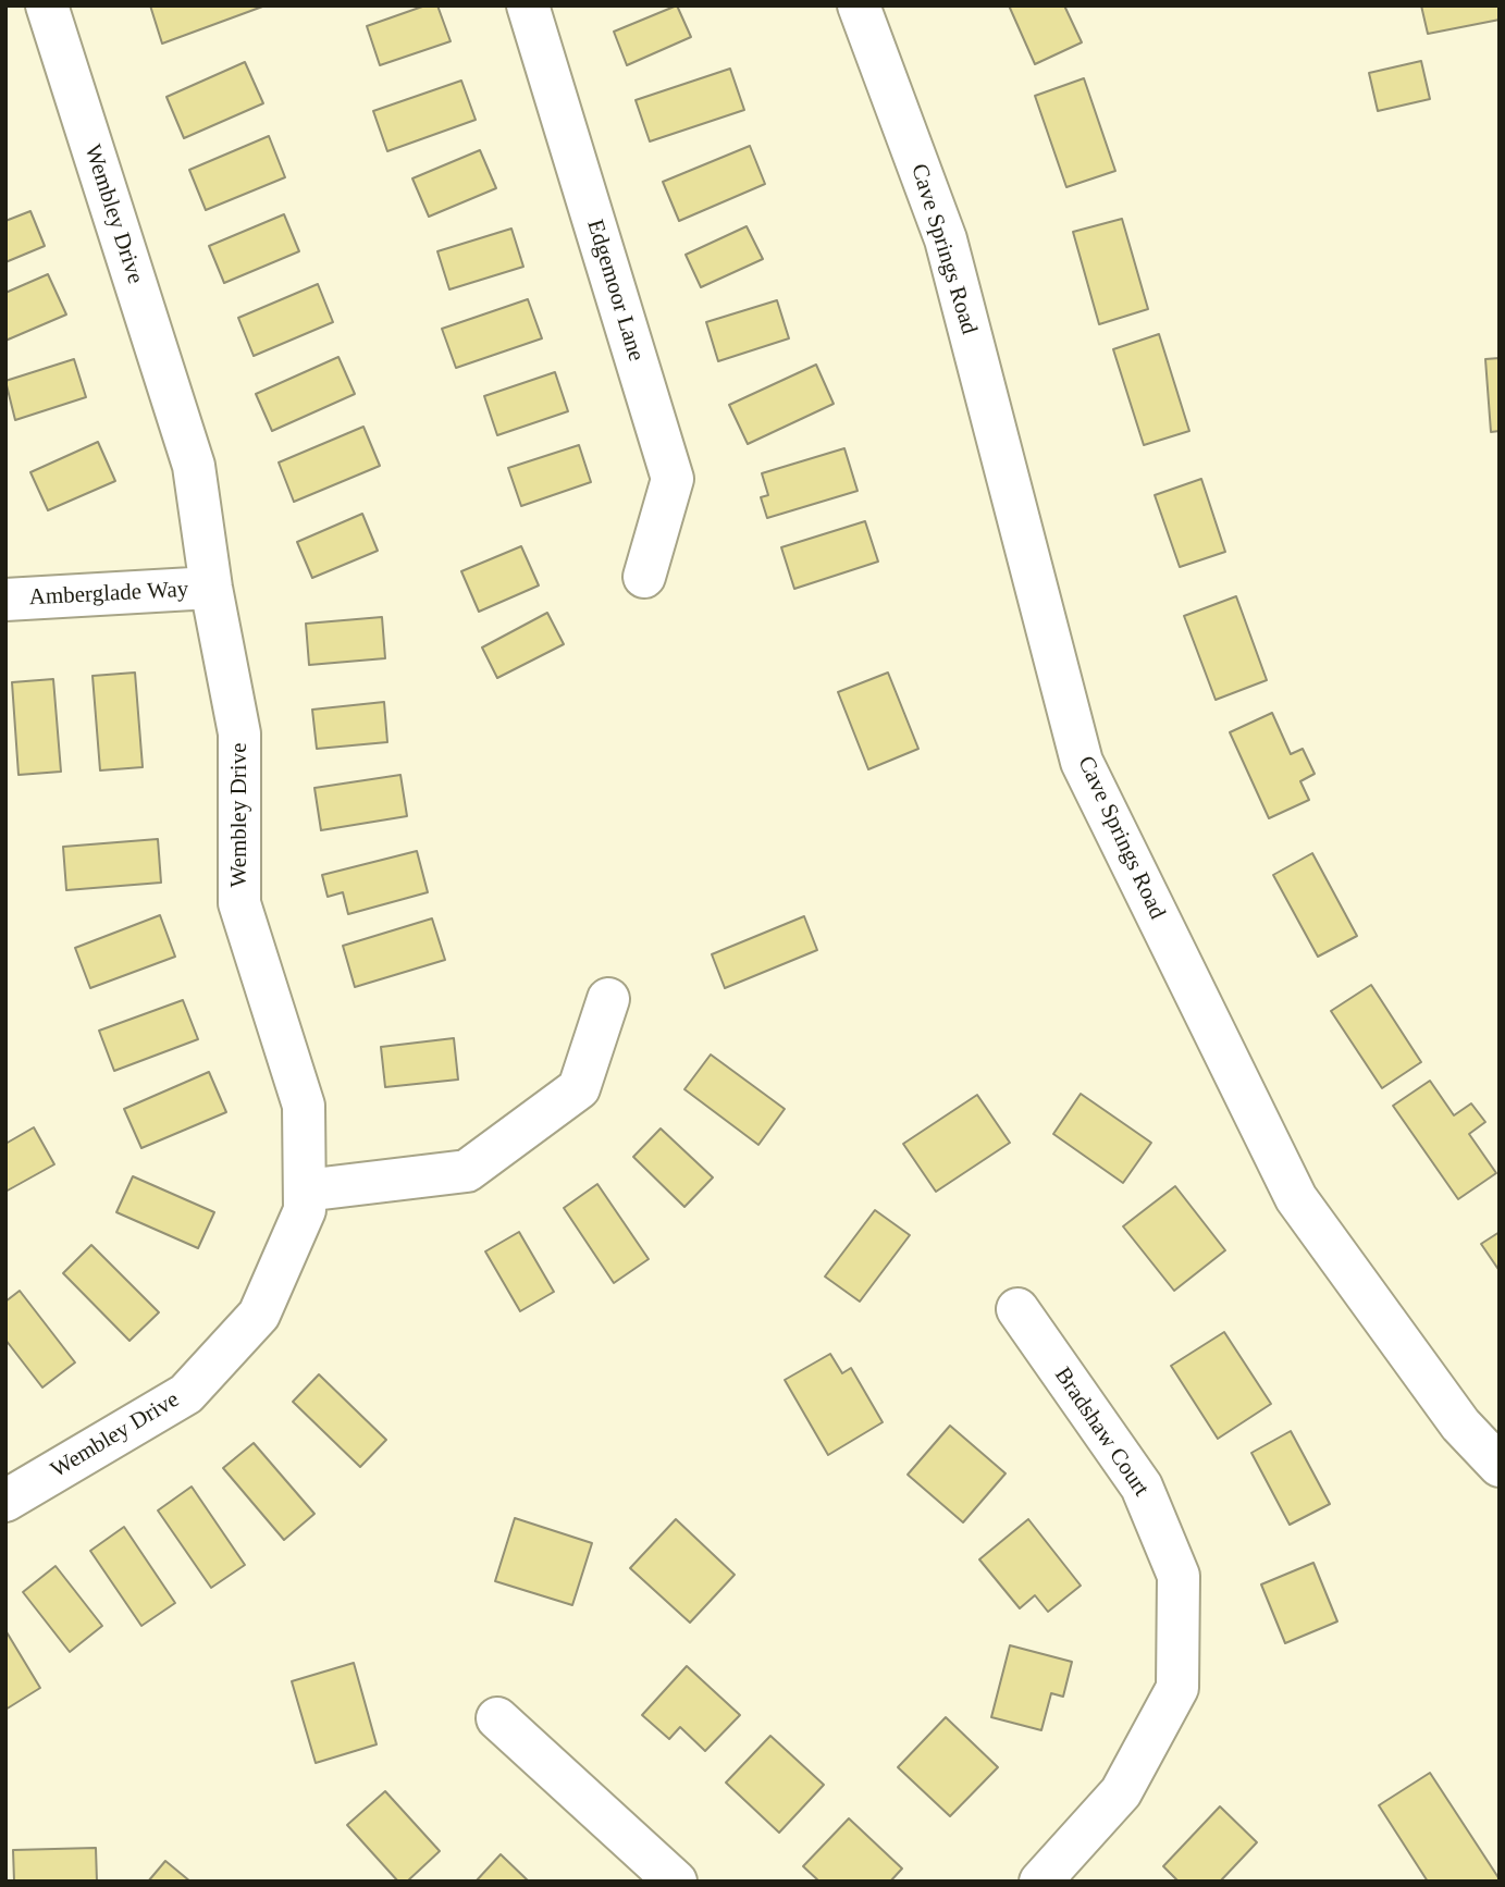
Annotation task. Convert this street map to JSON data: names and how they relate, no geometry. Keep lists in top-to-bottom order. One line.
{"streets":{"street":["Wembley Drive","Cave Springs Road","Edgemoor Lane","Amberglade Way","Bradshaw Court"]},"crossings":[["Wembley Drive","Amberglade Way"]]}
